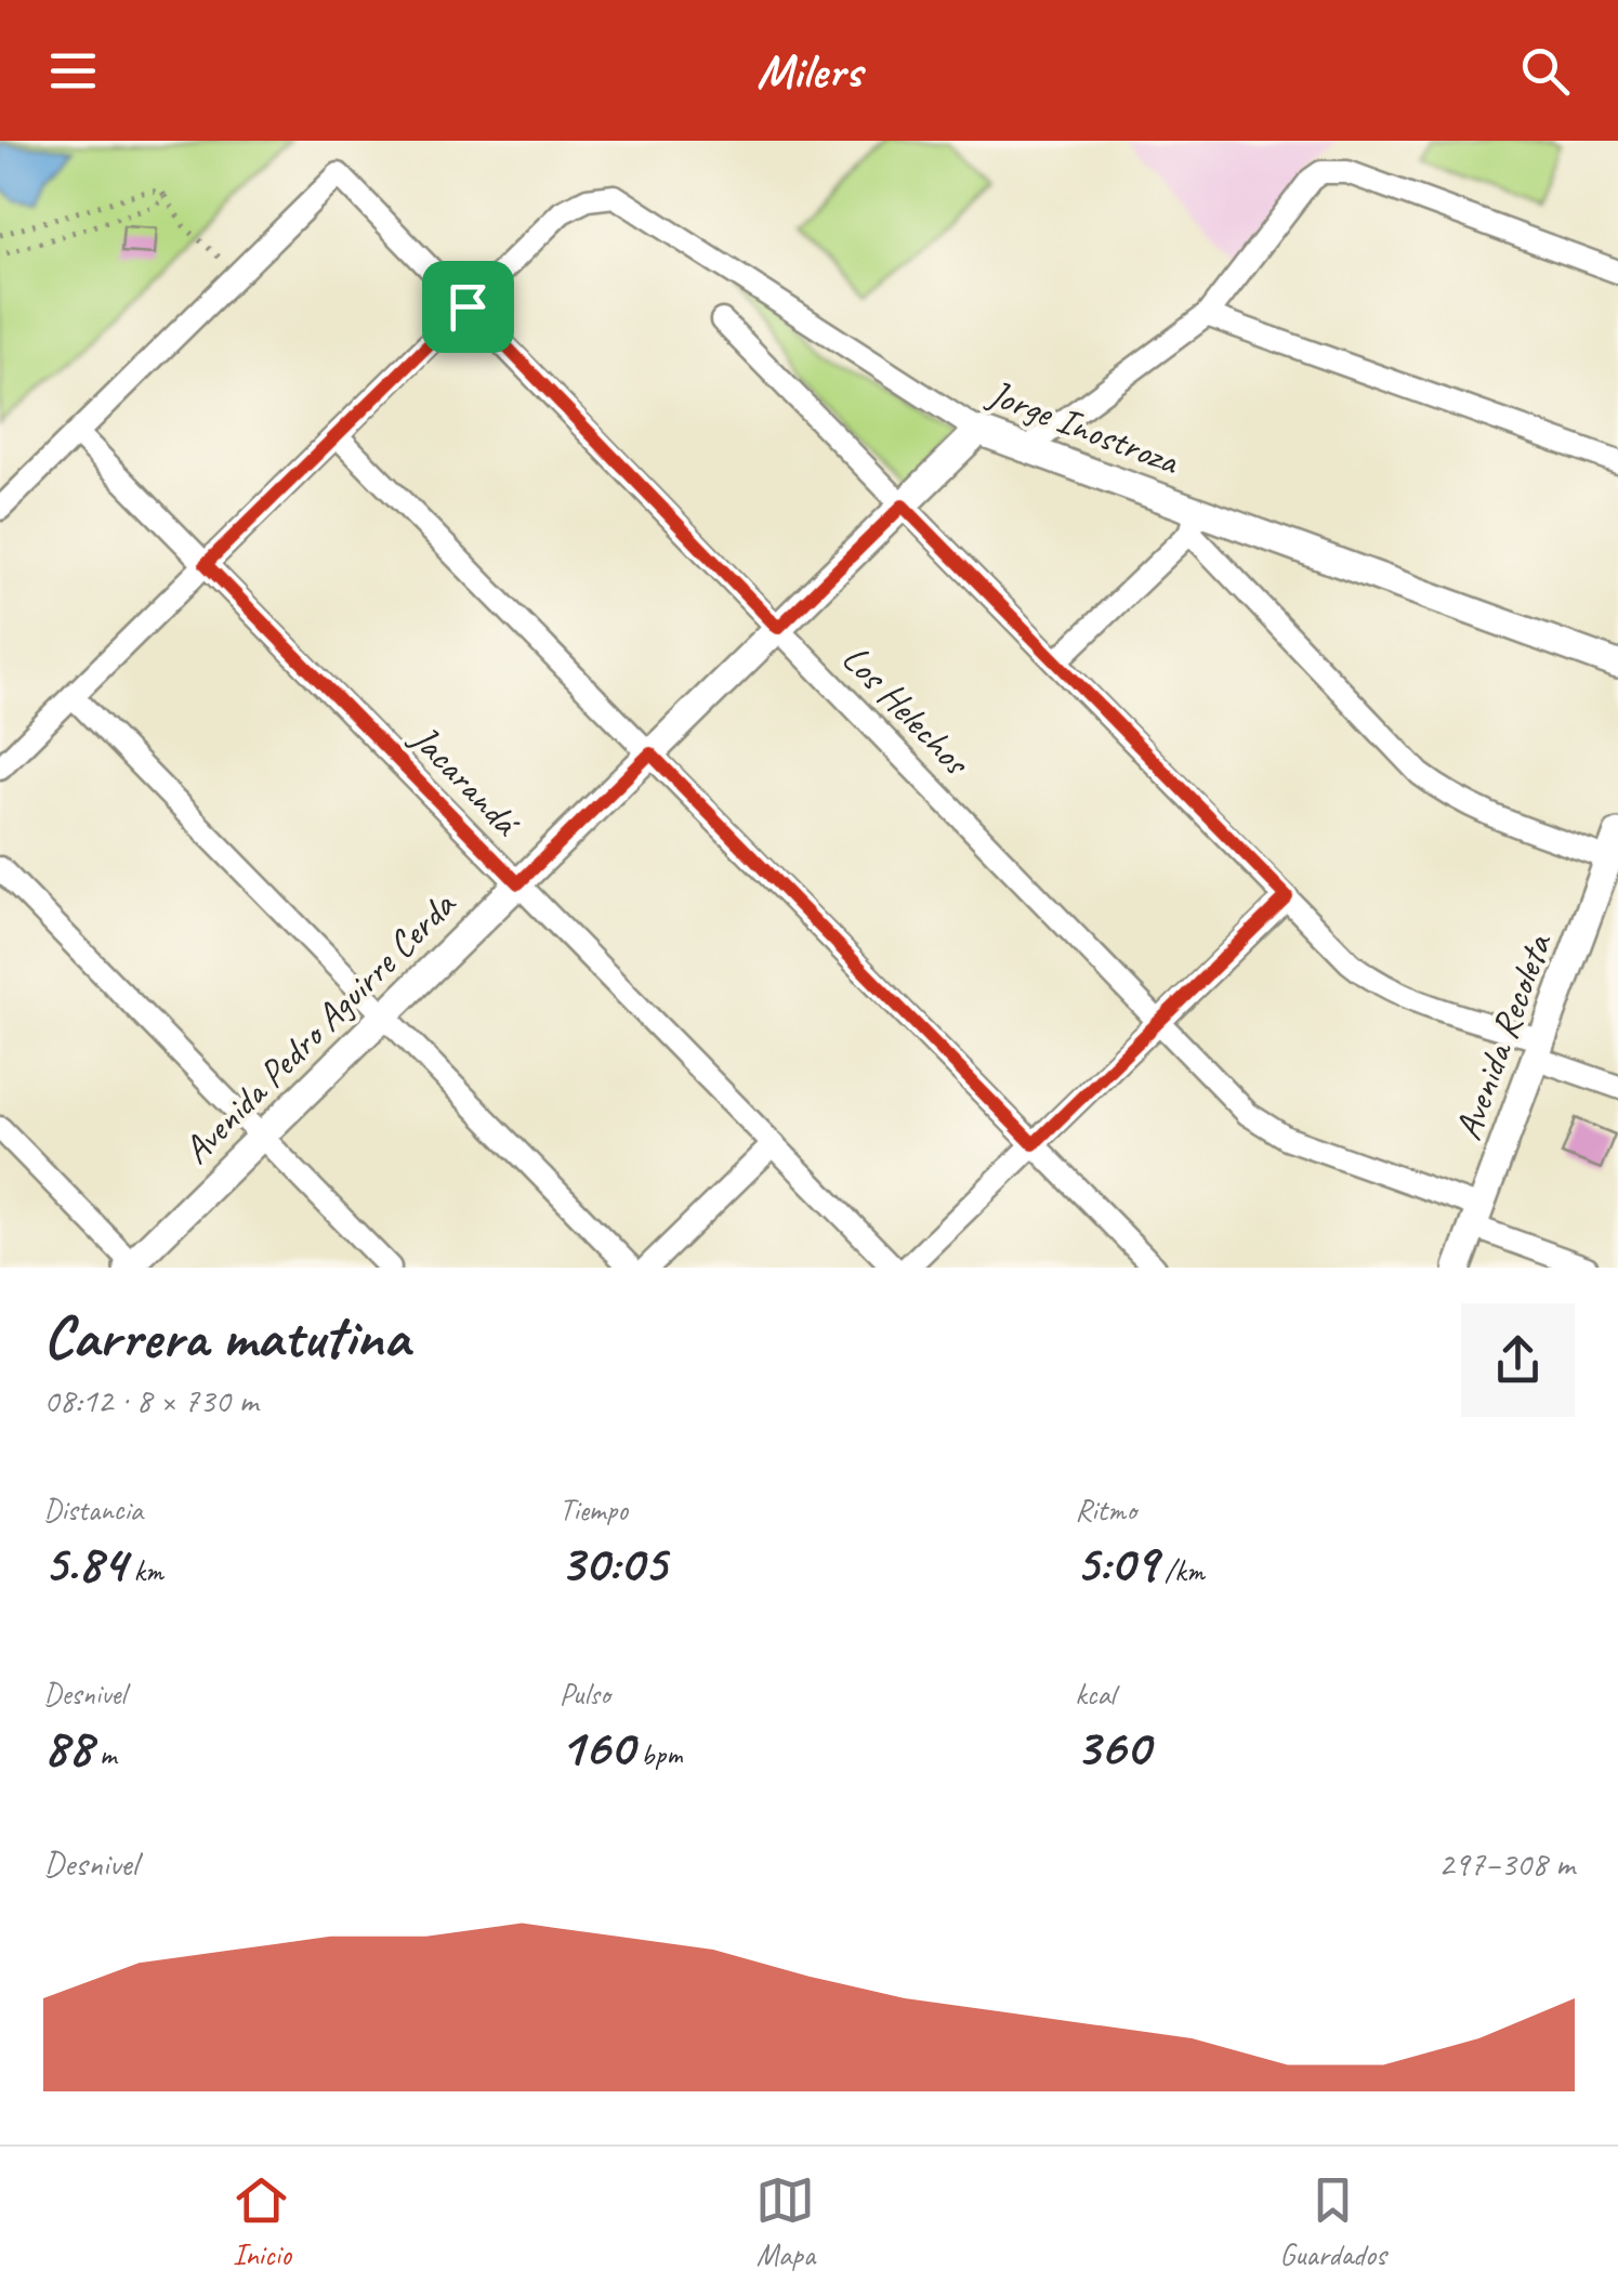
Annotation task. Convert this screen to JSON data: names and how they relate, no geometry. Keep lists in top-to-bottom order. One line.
{"streets":{"street":["Jorge Inostroza","Los Helechos","Jacarandá","Avenida Pedro Aguirre Cerda","Avenida Recoleta"]},"crossings":[["Jorge Inostroza","Los Helechos"],["Jorge Inostroza","Avenida Pedro Aguirre Cerda"],["Los Helechos","Avenida Pedro Aguirre Cerda"],["Los Helechos","Avenida Recoleta"],["Jacarandá","Avenida Pedro Aguirre Cerda"]],"page":{"header":"Milers","heading":["Carrera matutina","08:12 · 8 × 730 m"],"stats":[["Distancia","5.84 km"],["Tiempo","30:05"],["Ritmo","5:09 /km"],["Desnivel","88 m"],["Pulso","160 bpm"],["kcal","360"]],"chart":["Desnivel","297–308 m"],"tabs":["Inicio","Mapa","Guardados"]}}
